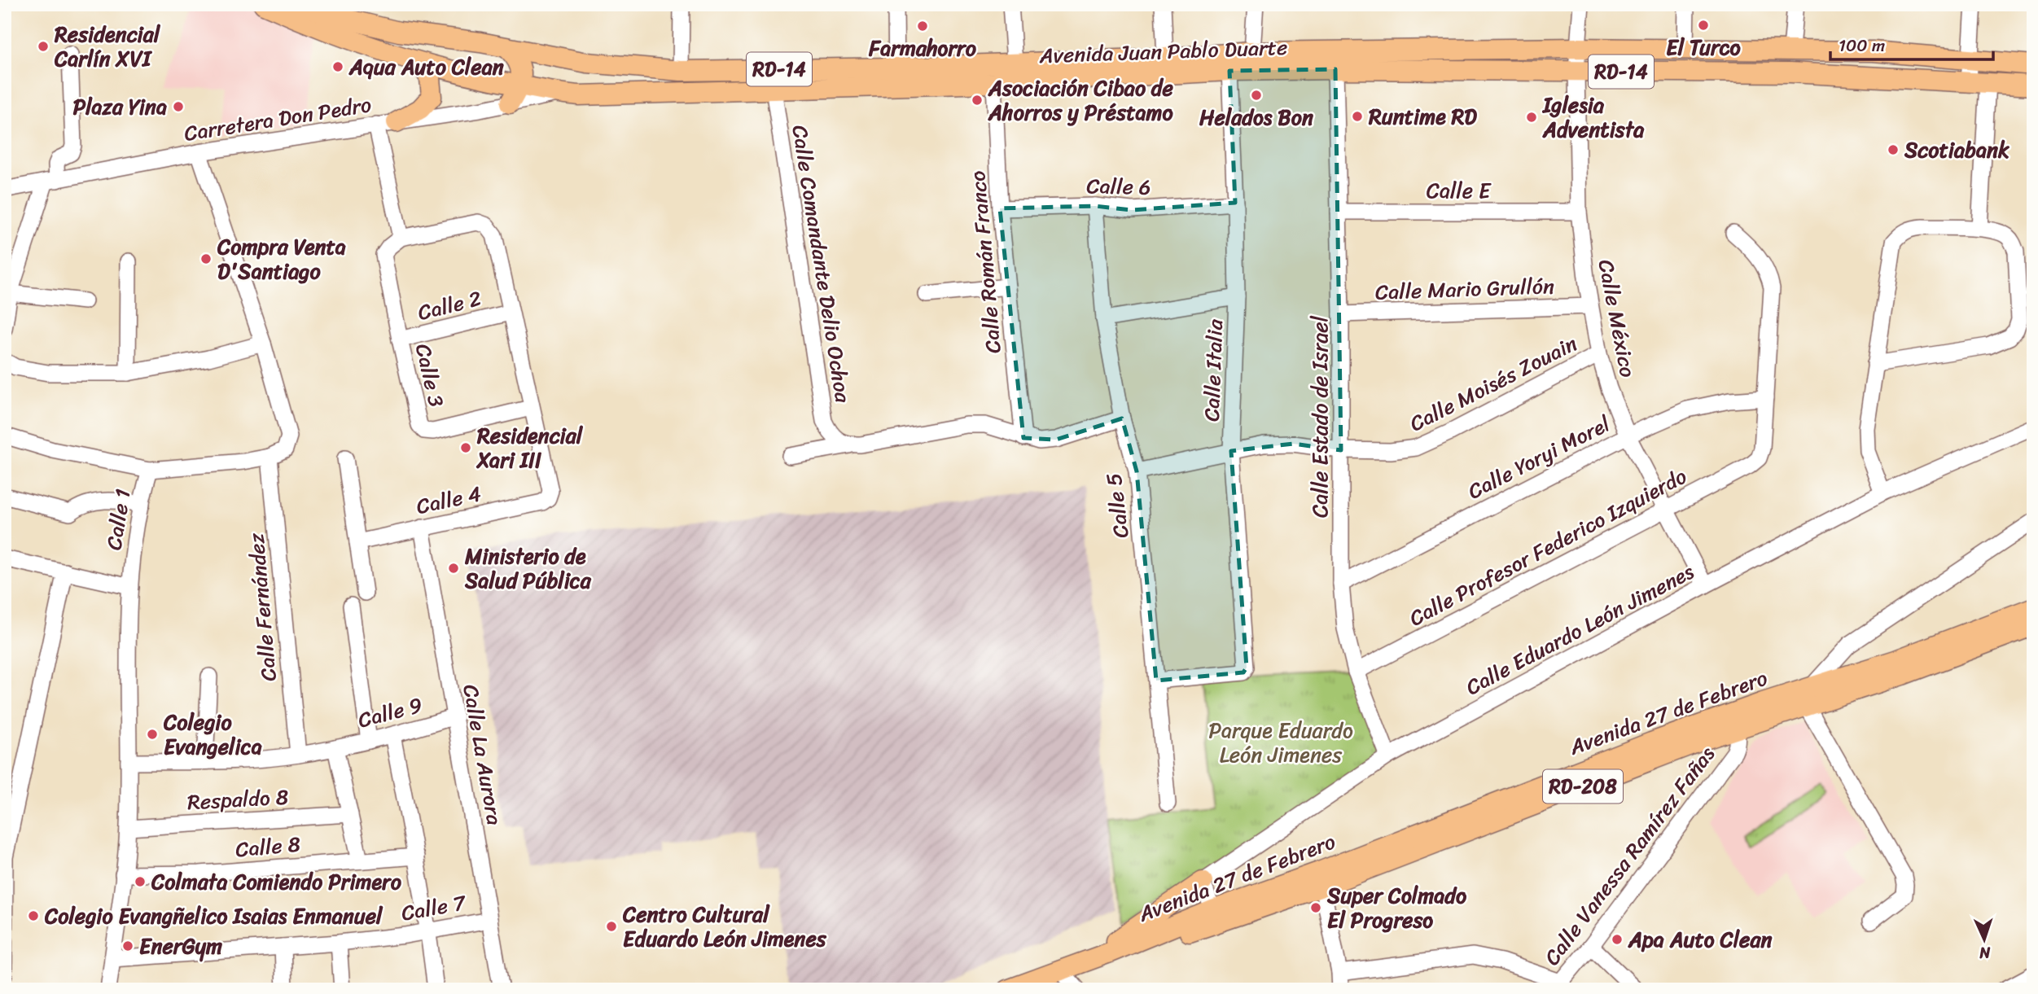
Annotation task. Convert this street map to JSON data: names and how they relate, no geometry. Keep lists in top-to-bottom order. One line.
{"streets":{"main road":["Avenida Juan Pablo Duarte","RD-14","Avenida 27 de Febrero","RD-208"],"street":["Carretera Don Pedro","Calle 6","Calle E","Calle Román Franco","Calle Comandante Delio Ochoa","Calle Mario Grullón","Calle 2","Calle México","Calle Italia","Calle 3","Calle Moisés Zouain","Calle Estado de Israel","Calle Yoryi Morel","Calle 4","Calle 5","Calle 1","Calle Profesor Federico Izquierdo","Calle Fernández","Calle Eduardo León Jimenes","Calle 9","Calle La Aurora","Respaldo 8","Calle 8","Calle Vanessa Ramírez Fañas","Calle 7"]},"crossings":[["Avenida Juan Pablo Duarte","RD-14"],["Avenida Juan Pablo Duarte","Carretera Don Pedro"],["Avenida Juan Pablo Duarte","Calle Román Franco"],["Avenida Juan Pablo Duarte","Calle Comandante Delio Ochoa"],["Avenida Juan Pablo Duarte","Calle México"],["Avenida Juan Pablo Duarte","Calle Italia"],["Avenida Juan Pablo Duarte","Calle Estado de Israel"],["Calle 6","Calle Román Franco"],["Calle 6","Calle Italia"],["Calle 6","Calle 5"],["Calle E","Calle México"],["Calle E","Calle Estado de Israel"],["Calle Mario Grullón","Calle México"],["Calle Mario Grullón","Calle Estado de Israel"],["Calle 2","Calle 3"],["Calle México","Calle Moisés Zouain"],["Calle México","Calle Yoryi Morel"],["Calle México","Calle Profesor Federico Izquierdo"],["Calle México","Calle Eduardo León Jimenes"],["Calle Italia","Calle Moisés Zouain"],["Calle Italia","Calle 5"],["Calle 3","Calle 4"],["Calle Moisés Zouain","Calle Estado de Israel"],["Calle Moisés Zouain","Calle 5"],["Calle Estado de Israel","Calle Yoryi Morel"],["Calle Estado de Israel","Calle Profesor Federico Izquierdo"],["Calle Estado de Israel","Calle Eduardo León Jimenes"],["Calle Yoryi Morel","Calle Profesor Federico Izquierdo"],["Calle 4","Calle La Aurora"],["Calle 1","Calle Fernández"],["Calle 1","Respaldo 8"],["Calle 1","Calle 8"],["Calle 1","Calle 7"],["Calle Fernández","Calle 9"],["Calle 9","Calle La Aurora"],["Avenida 27 de Febrero","Calle Vanessa Ramírez Fañas"],["Calle La Aurora","Calle 7"]],"parks":["Parque Eduardo León Jimenes"],"places":["El Turco","Farmahorro","Residencial Carlín XVI","Aqua Auto Clean","Helados Bon","Asociación Cibao de Ahorros y Préstamo","Plaza Yina","Runtime RD","Iglesia Adventista","Scotiabank","Compra Venta D'Santiago","Residencial Xari III","Ministerio de Salud Pública","Colegio Evangelica","Colmata Comiendo Primero","Super Colmado El Progreso","Colegio Evangñelico Isaias Enmanuel","Centro Cultural Eduardo León Jimenes","Apa Auto Clean","EnerGym"],"scale_bar":"100 m","north":"bottom"}
